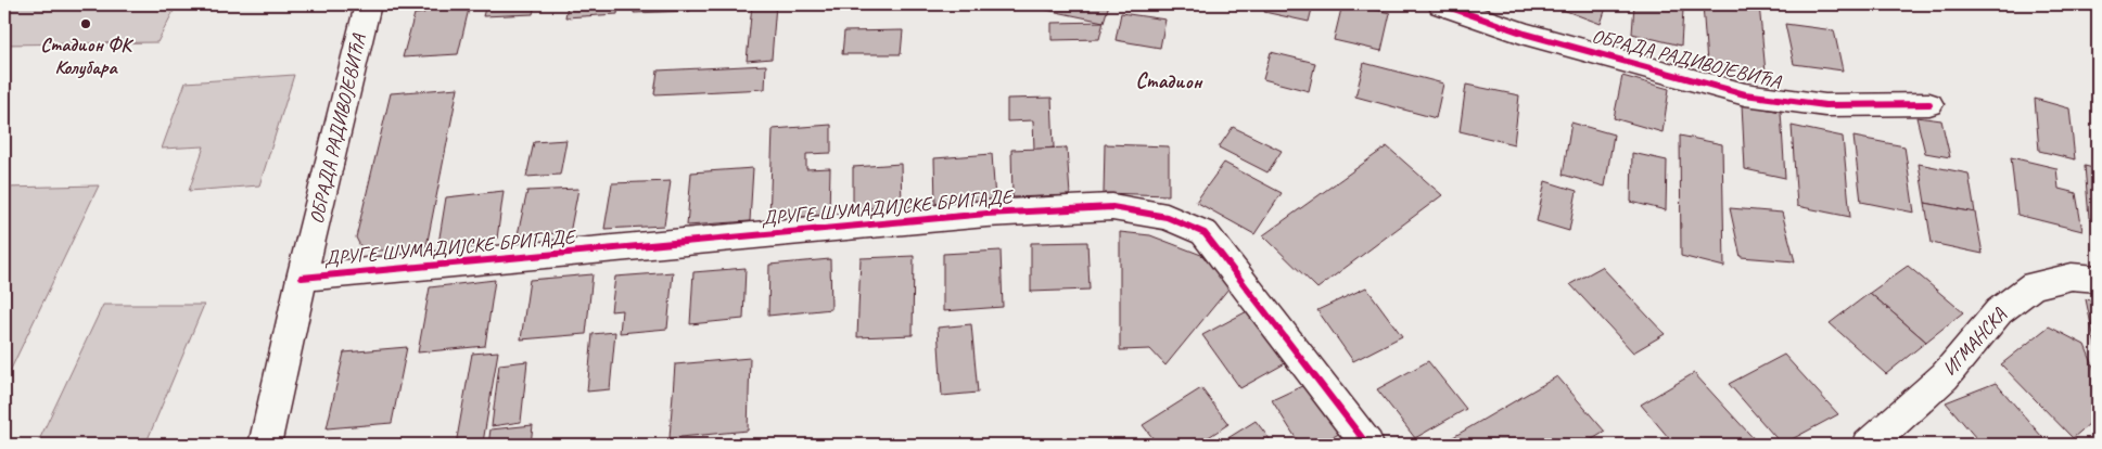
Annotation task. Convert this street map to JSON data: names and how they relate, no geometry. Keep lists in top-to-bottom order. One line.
{"streets":{"street":["ОБРАДА РАДИВОЈЕВИЋА","ДРУГЕ ШУМАДИЈСКЕ БРИГАДЕ","ИГМАНСКА"]},"crossings":[["ОБРАДА РАДИВОЈЕВИЋА","ДРУГЕ ШУМАДИЈСКЕ БРИГАДЕ"]],"districts":["Стадион"],"places":["Стадион ФК Колубара"]}
